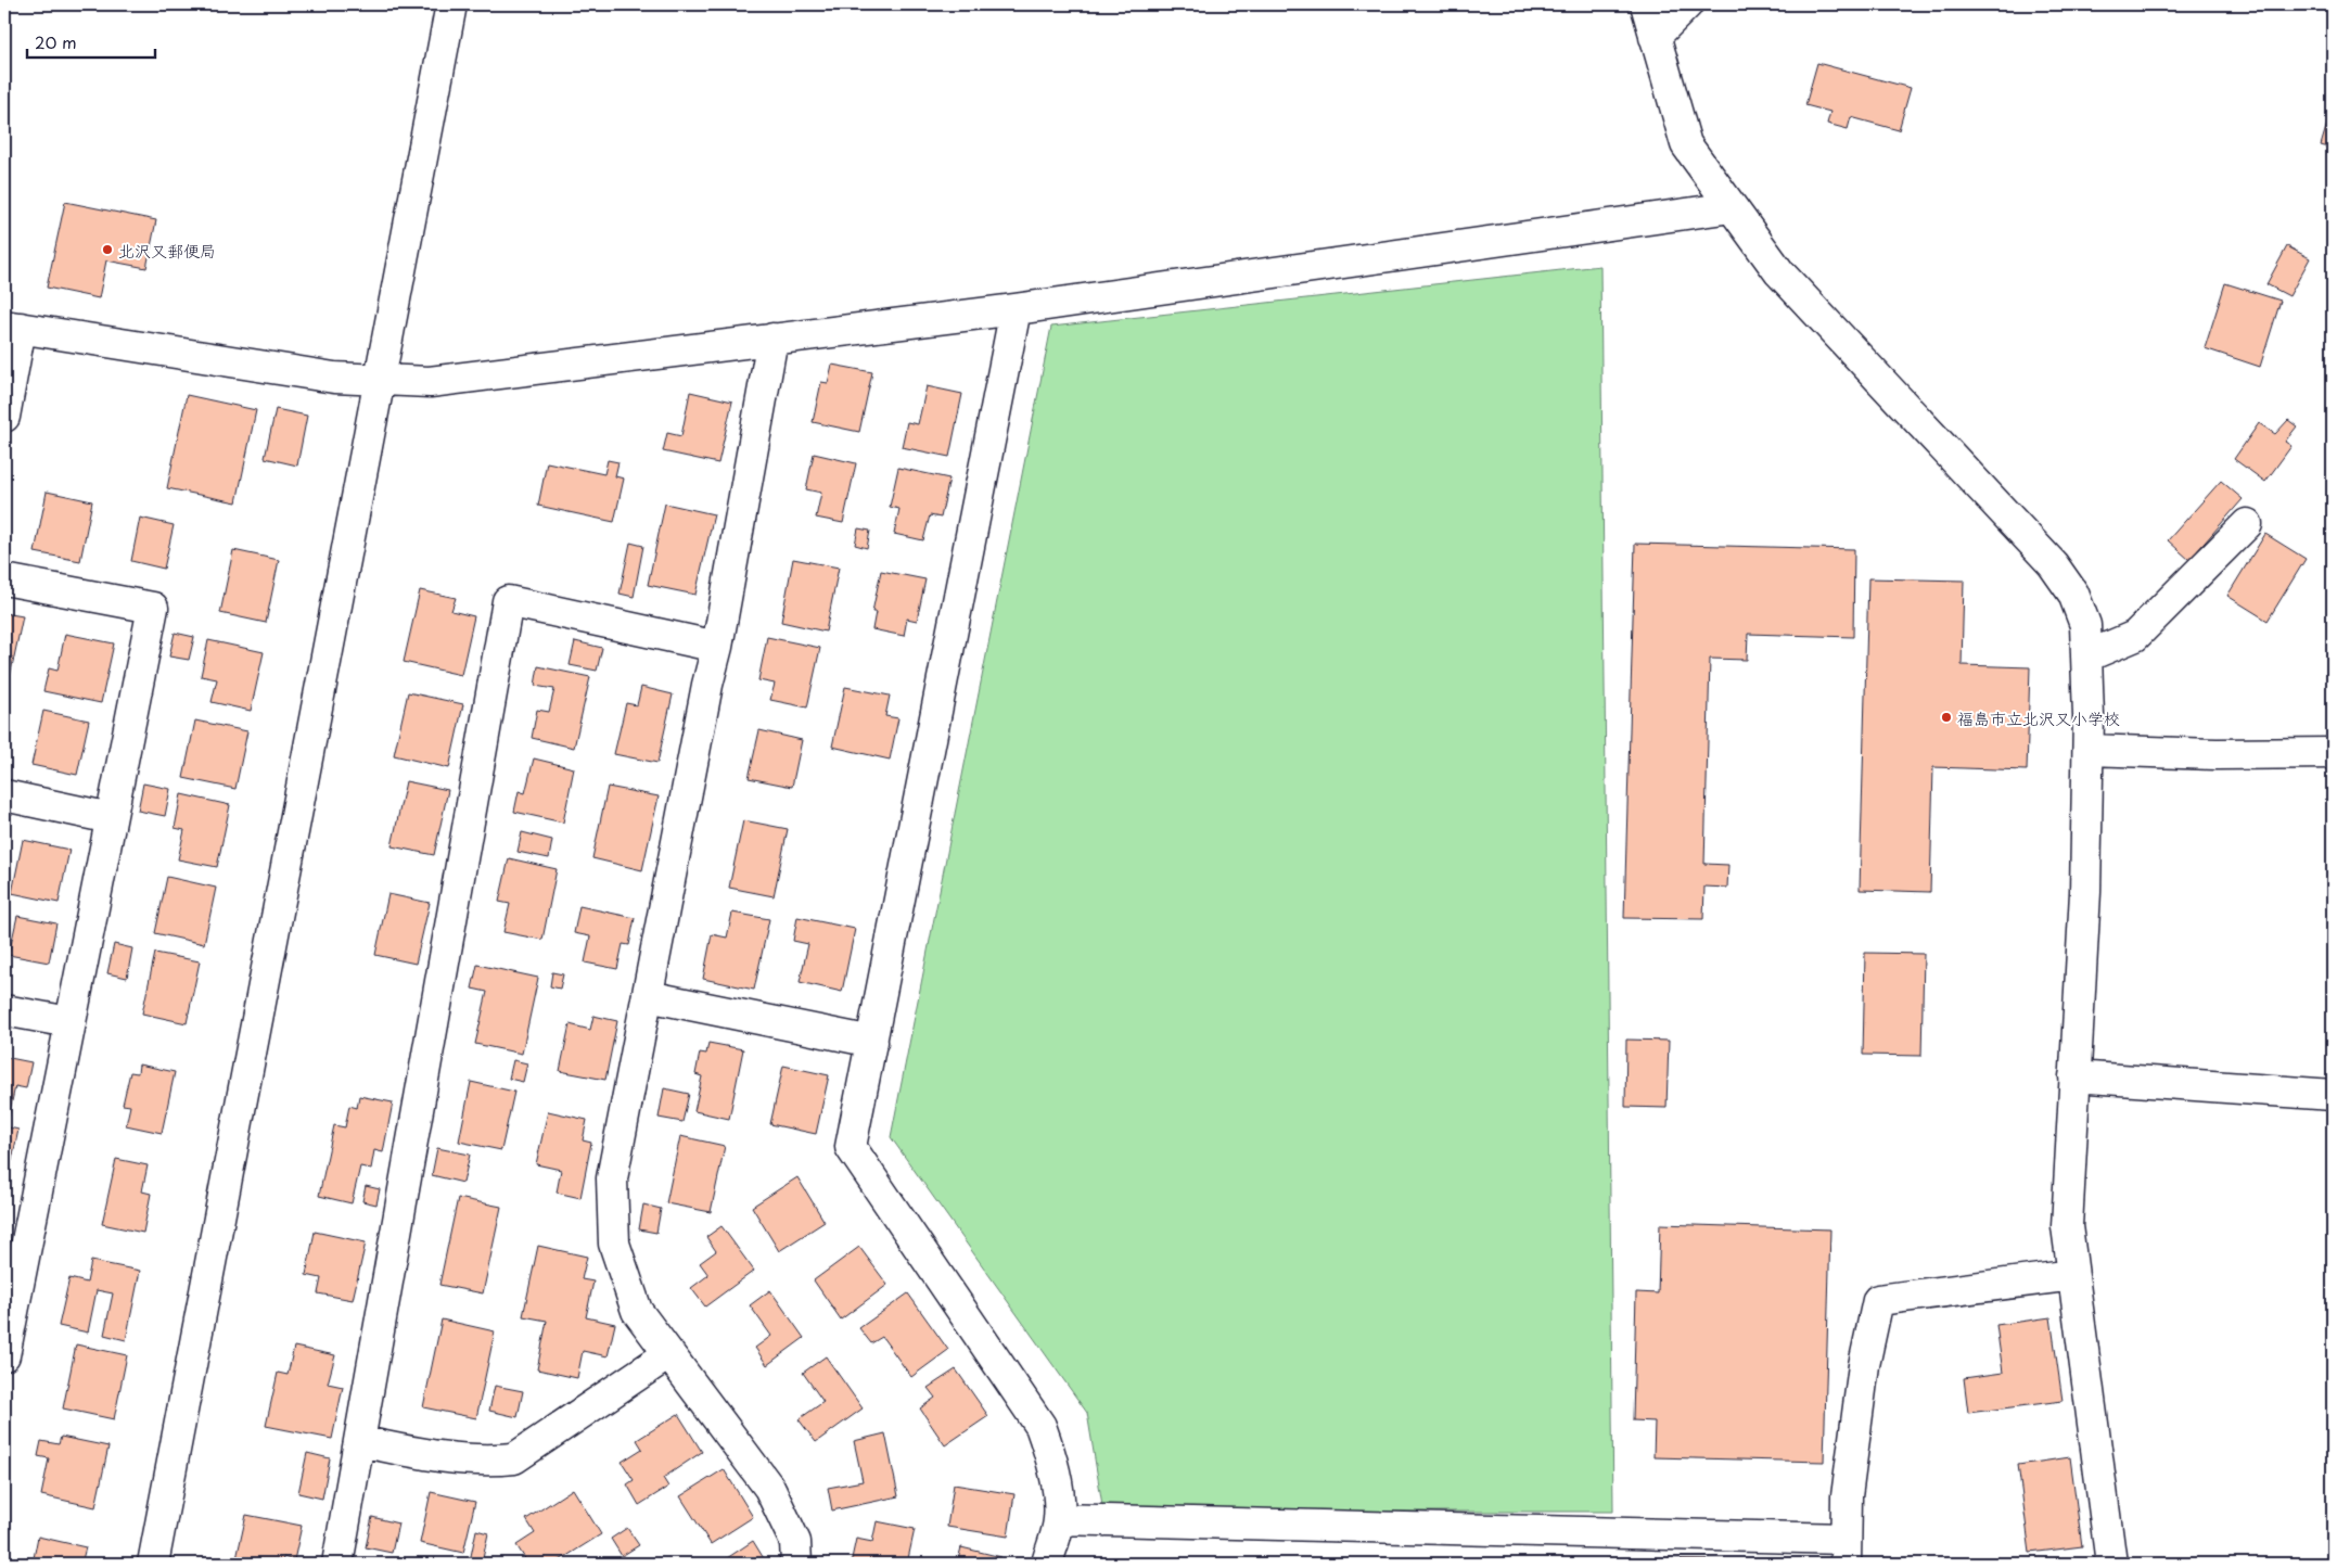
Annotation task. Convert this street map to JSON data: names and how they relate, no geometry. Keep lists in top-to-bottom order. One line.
{"places":["北沢又郵便局","福島市立北沢又小学校"],"scale_bar":"20 m"}
